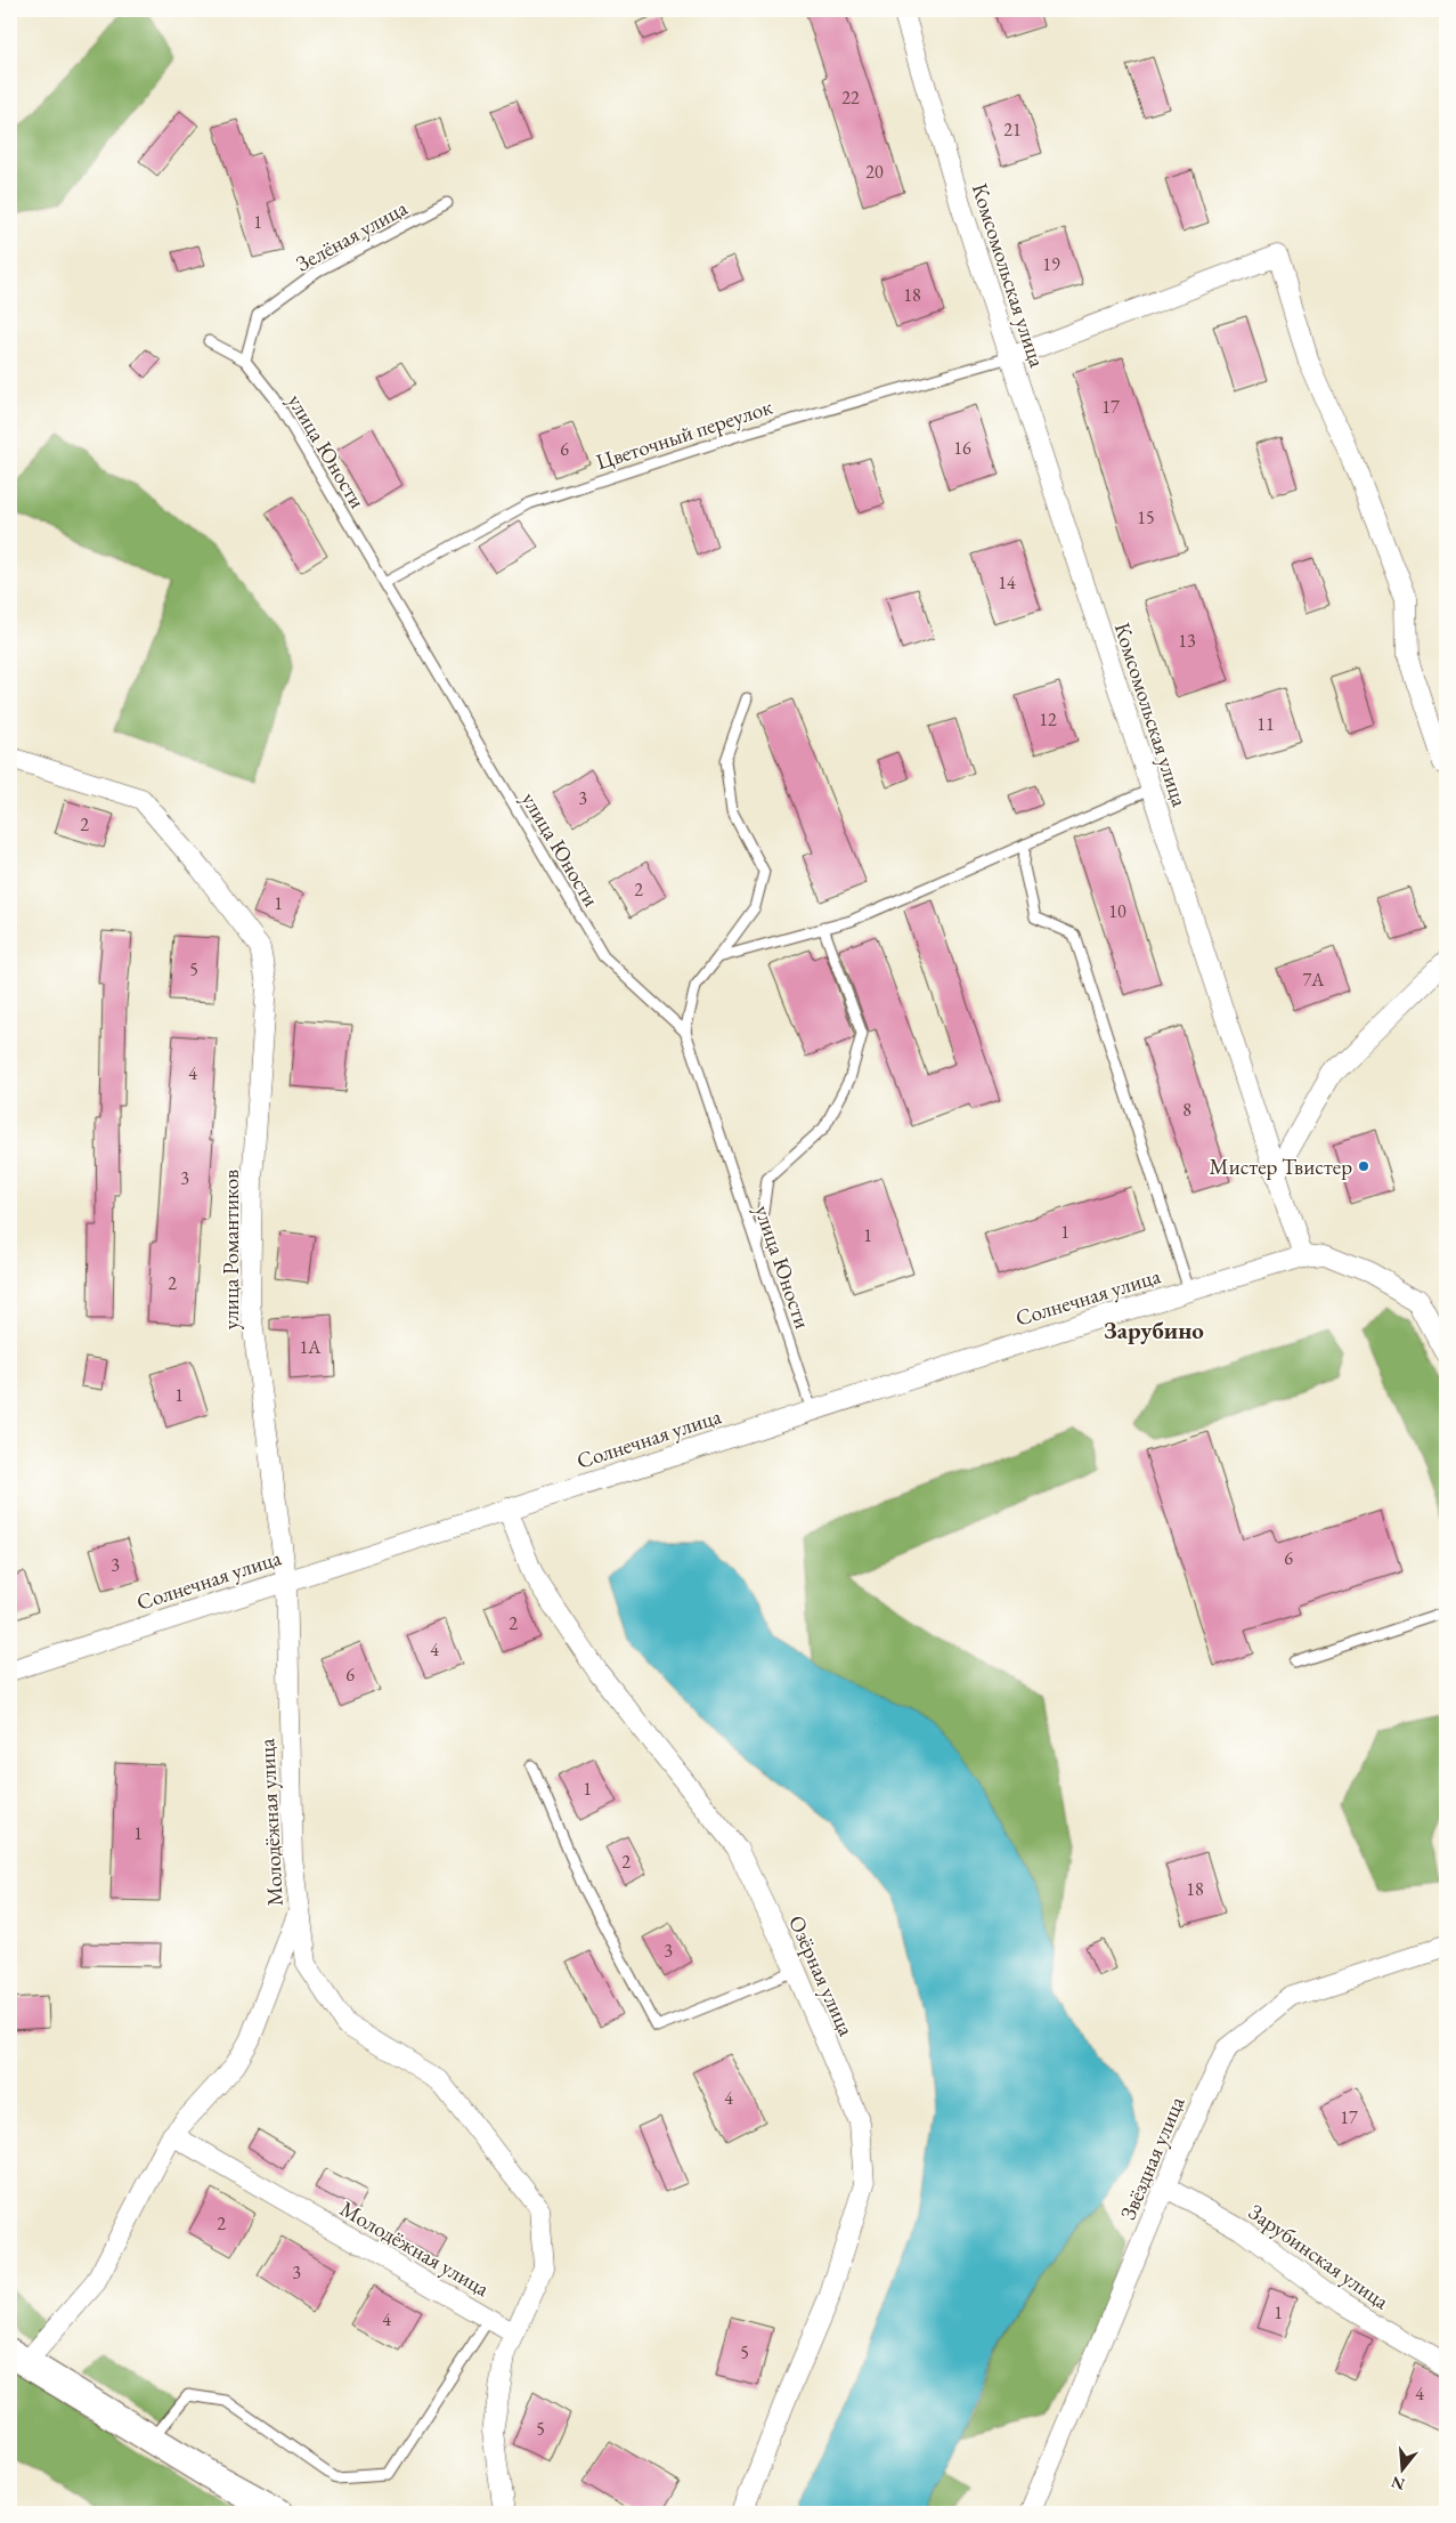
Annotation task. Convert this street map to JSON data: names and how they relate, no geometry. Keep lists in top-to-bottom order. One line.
{"streets":{"street":["Комсомольская улица","улица Романтиков","Солнечная улица","Молодёжная улица","Озёрная улица","Звёздная улица","Зарубинская улица"],"lane":["Зелёная улица","Цветочный переулок","улица Юности"]},"crossings":[["Зелёная улица","улица Юности"],["Комсомольская улица","Цветочный переулок"],["Комсомольская улица","Солнечная улица"],["Цветочный переулок","улица Юности"],["улица Юности","Солнечная улица"],["улица Романтиков","Солнечная улица"],["улица Романтиков","Молодёжная улица"],["Солнечная улица","Молодёжная улица"],["Солнечная улица","Озёрная улица"],["Звёздная улица","Зарубинская улица"]],"districts":["Зарубино"],"places":["Мистер Твистер"],"house_numbers":["22","21","20","1","19","18","17","16","6","15","14","13","12","11","3","2","2","1","10","5","7А","4","8","3","1","1","2","1А","1","6","3","2","4","6","1","1","2","18","3","4","17","2","3","1","4","5","4","5"],"north":"bottom"}
